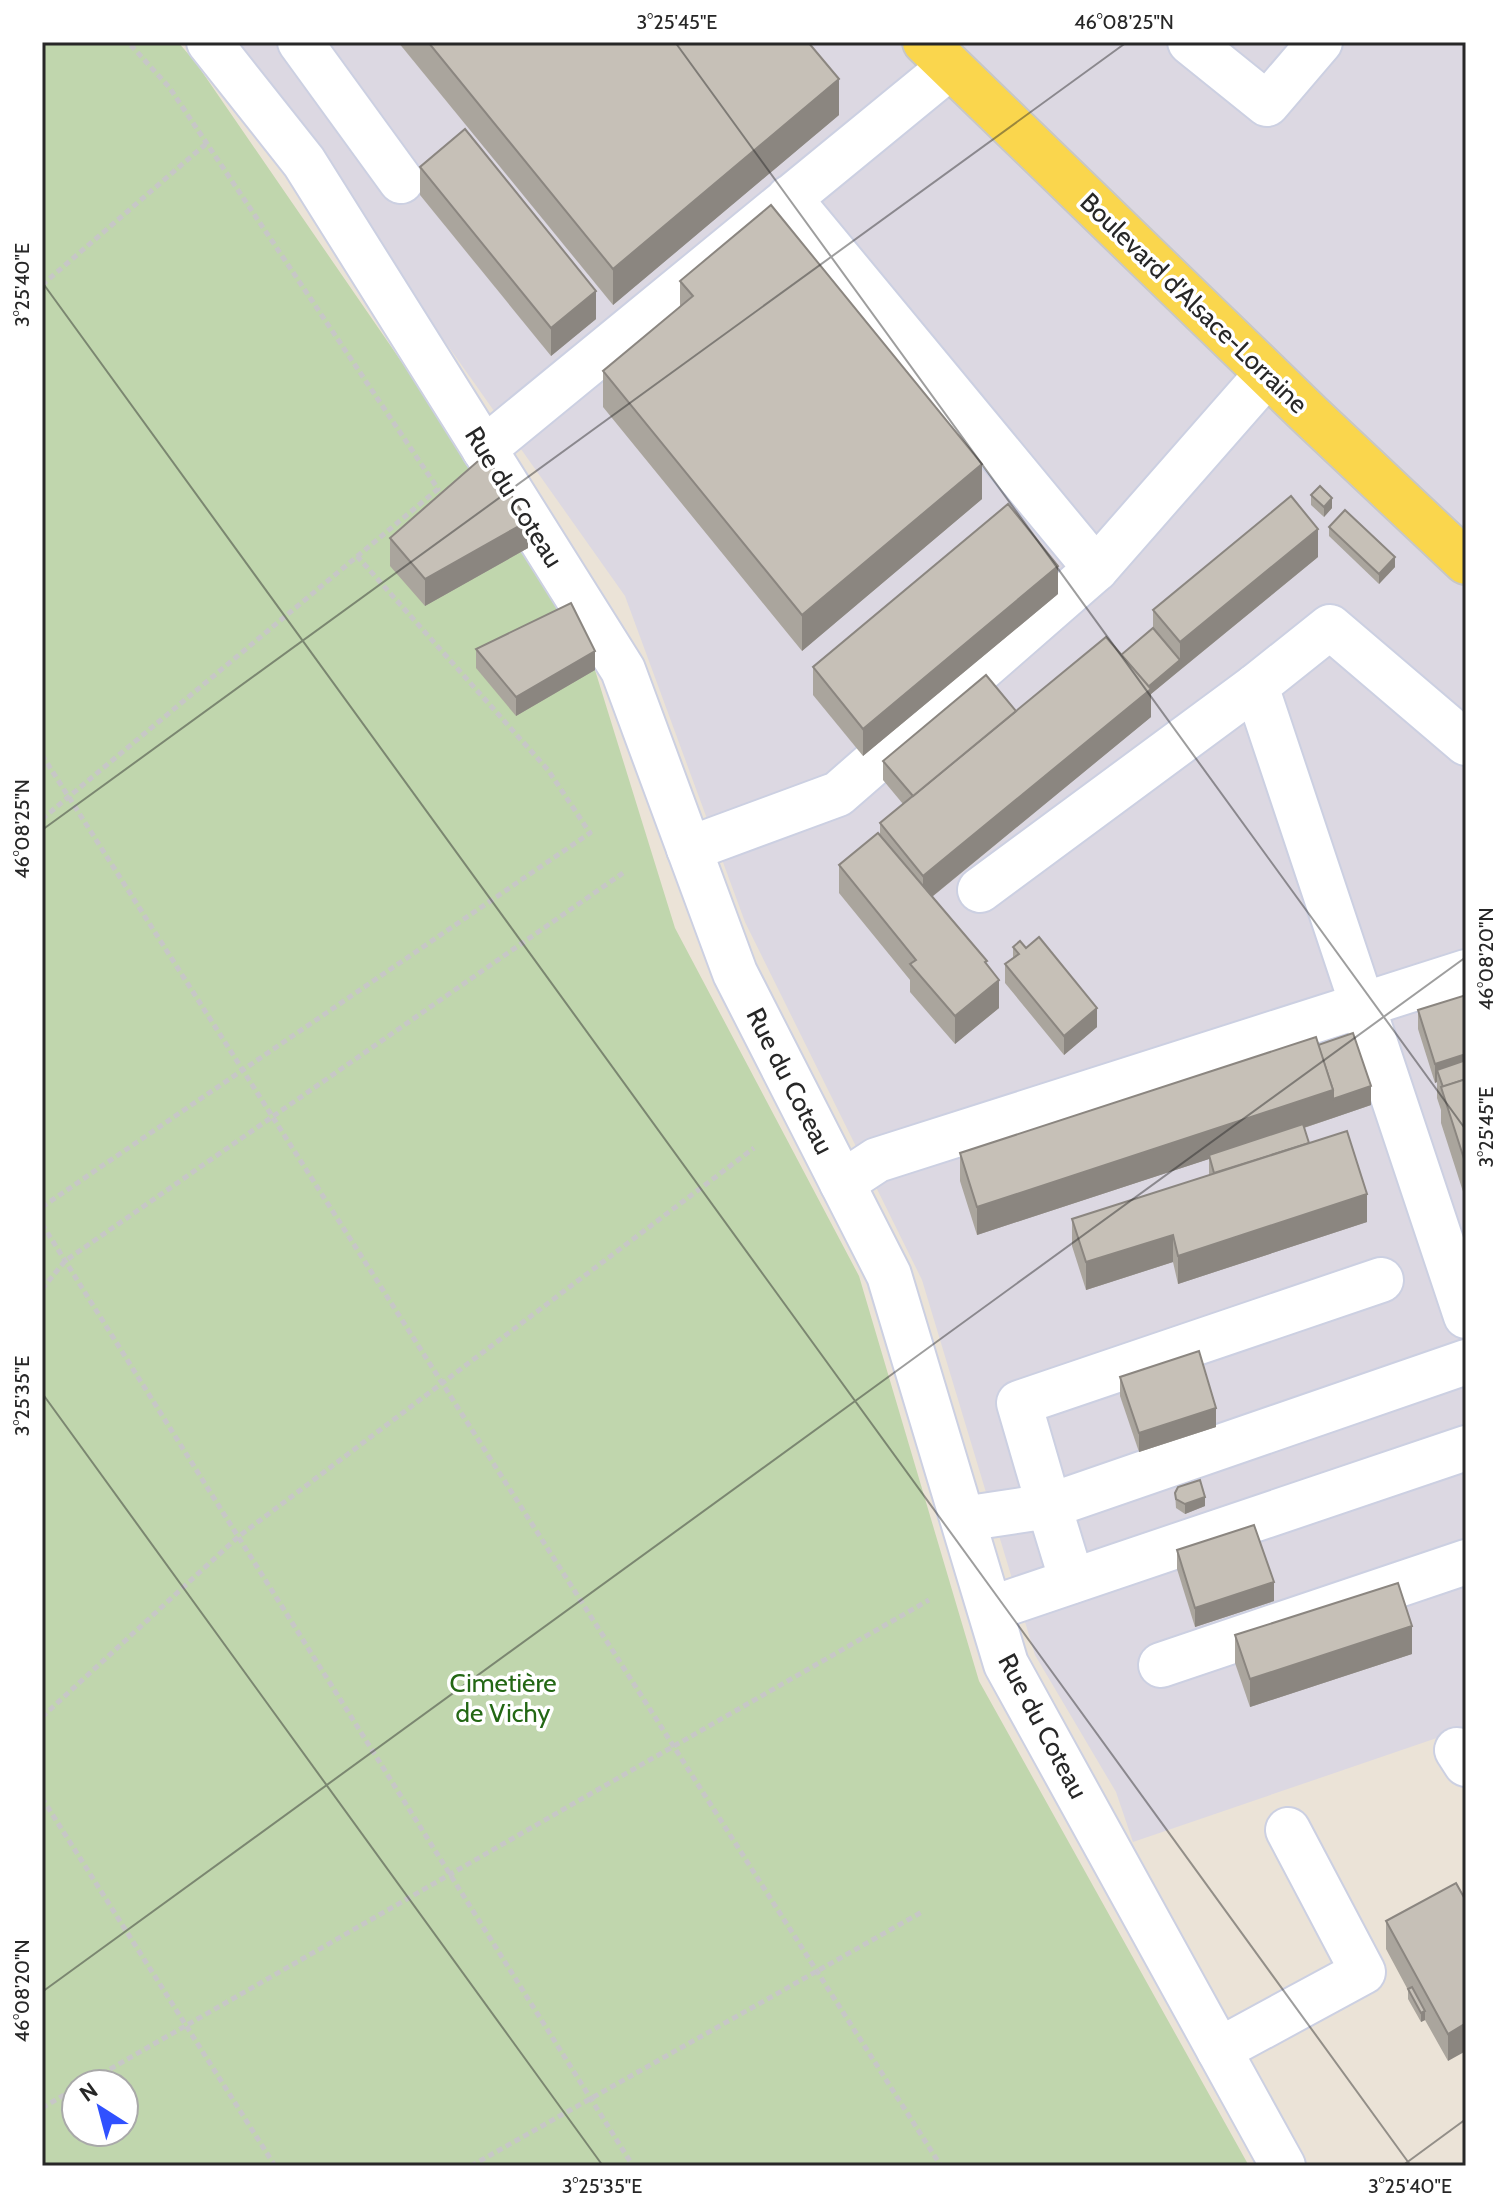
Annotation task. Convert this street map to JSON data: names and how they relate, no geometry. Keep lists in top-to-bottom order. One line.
{"streets":{"main road":["Boulevard d'Alsace-Lorraine"],"street":["Rue du Coteau"]},"parks":["Cimetière de Vichy"],"north":"top left","coordinates":["3°25'45\"E","46°08'25\"N","3°25'40\"E","46°08'20\"N","3°25'35\"E"]}
